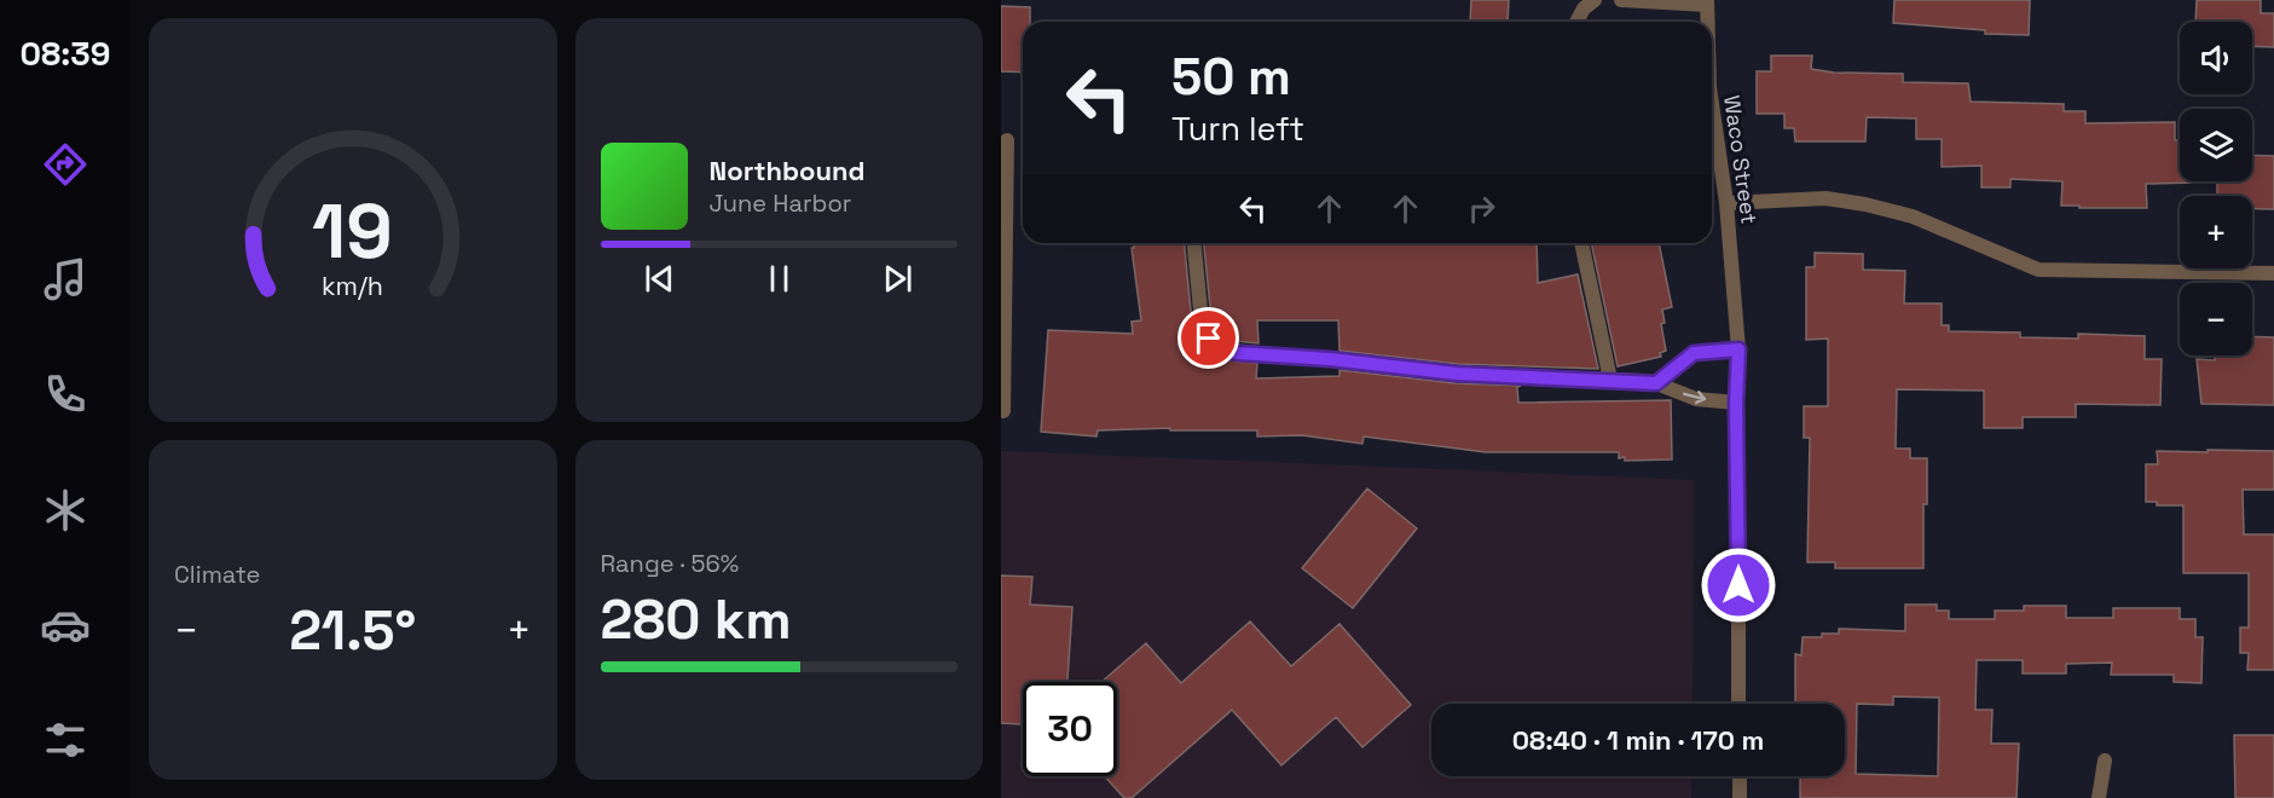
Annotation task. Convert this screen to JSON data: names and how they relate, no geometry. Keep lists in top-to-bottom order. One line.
{"streets":{"street":["Waco Street"]},"page":{"tabs":"08:39","map_buttons":["+","−"],"turn":["50 m","Turn left"],"song":["Northbound","June Harbor"],"tile":["Climate",["Range · 56%","280 km"]],"heat":["−","21.5°","+"],"limit":"30","trip":"08:40 · 1 min · 170 m","gauge":["19","km/h"]}}
